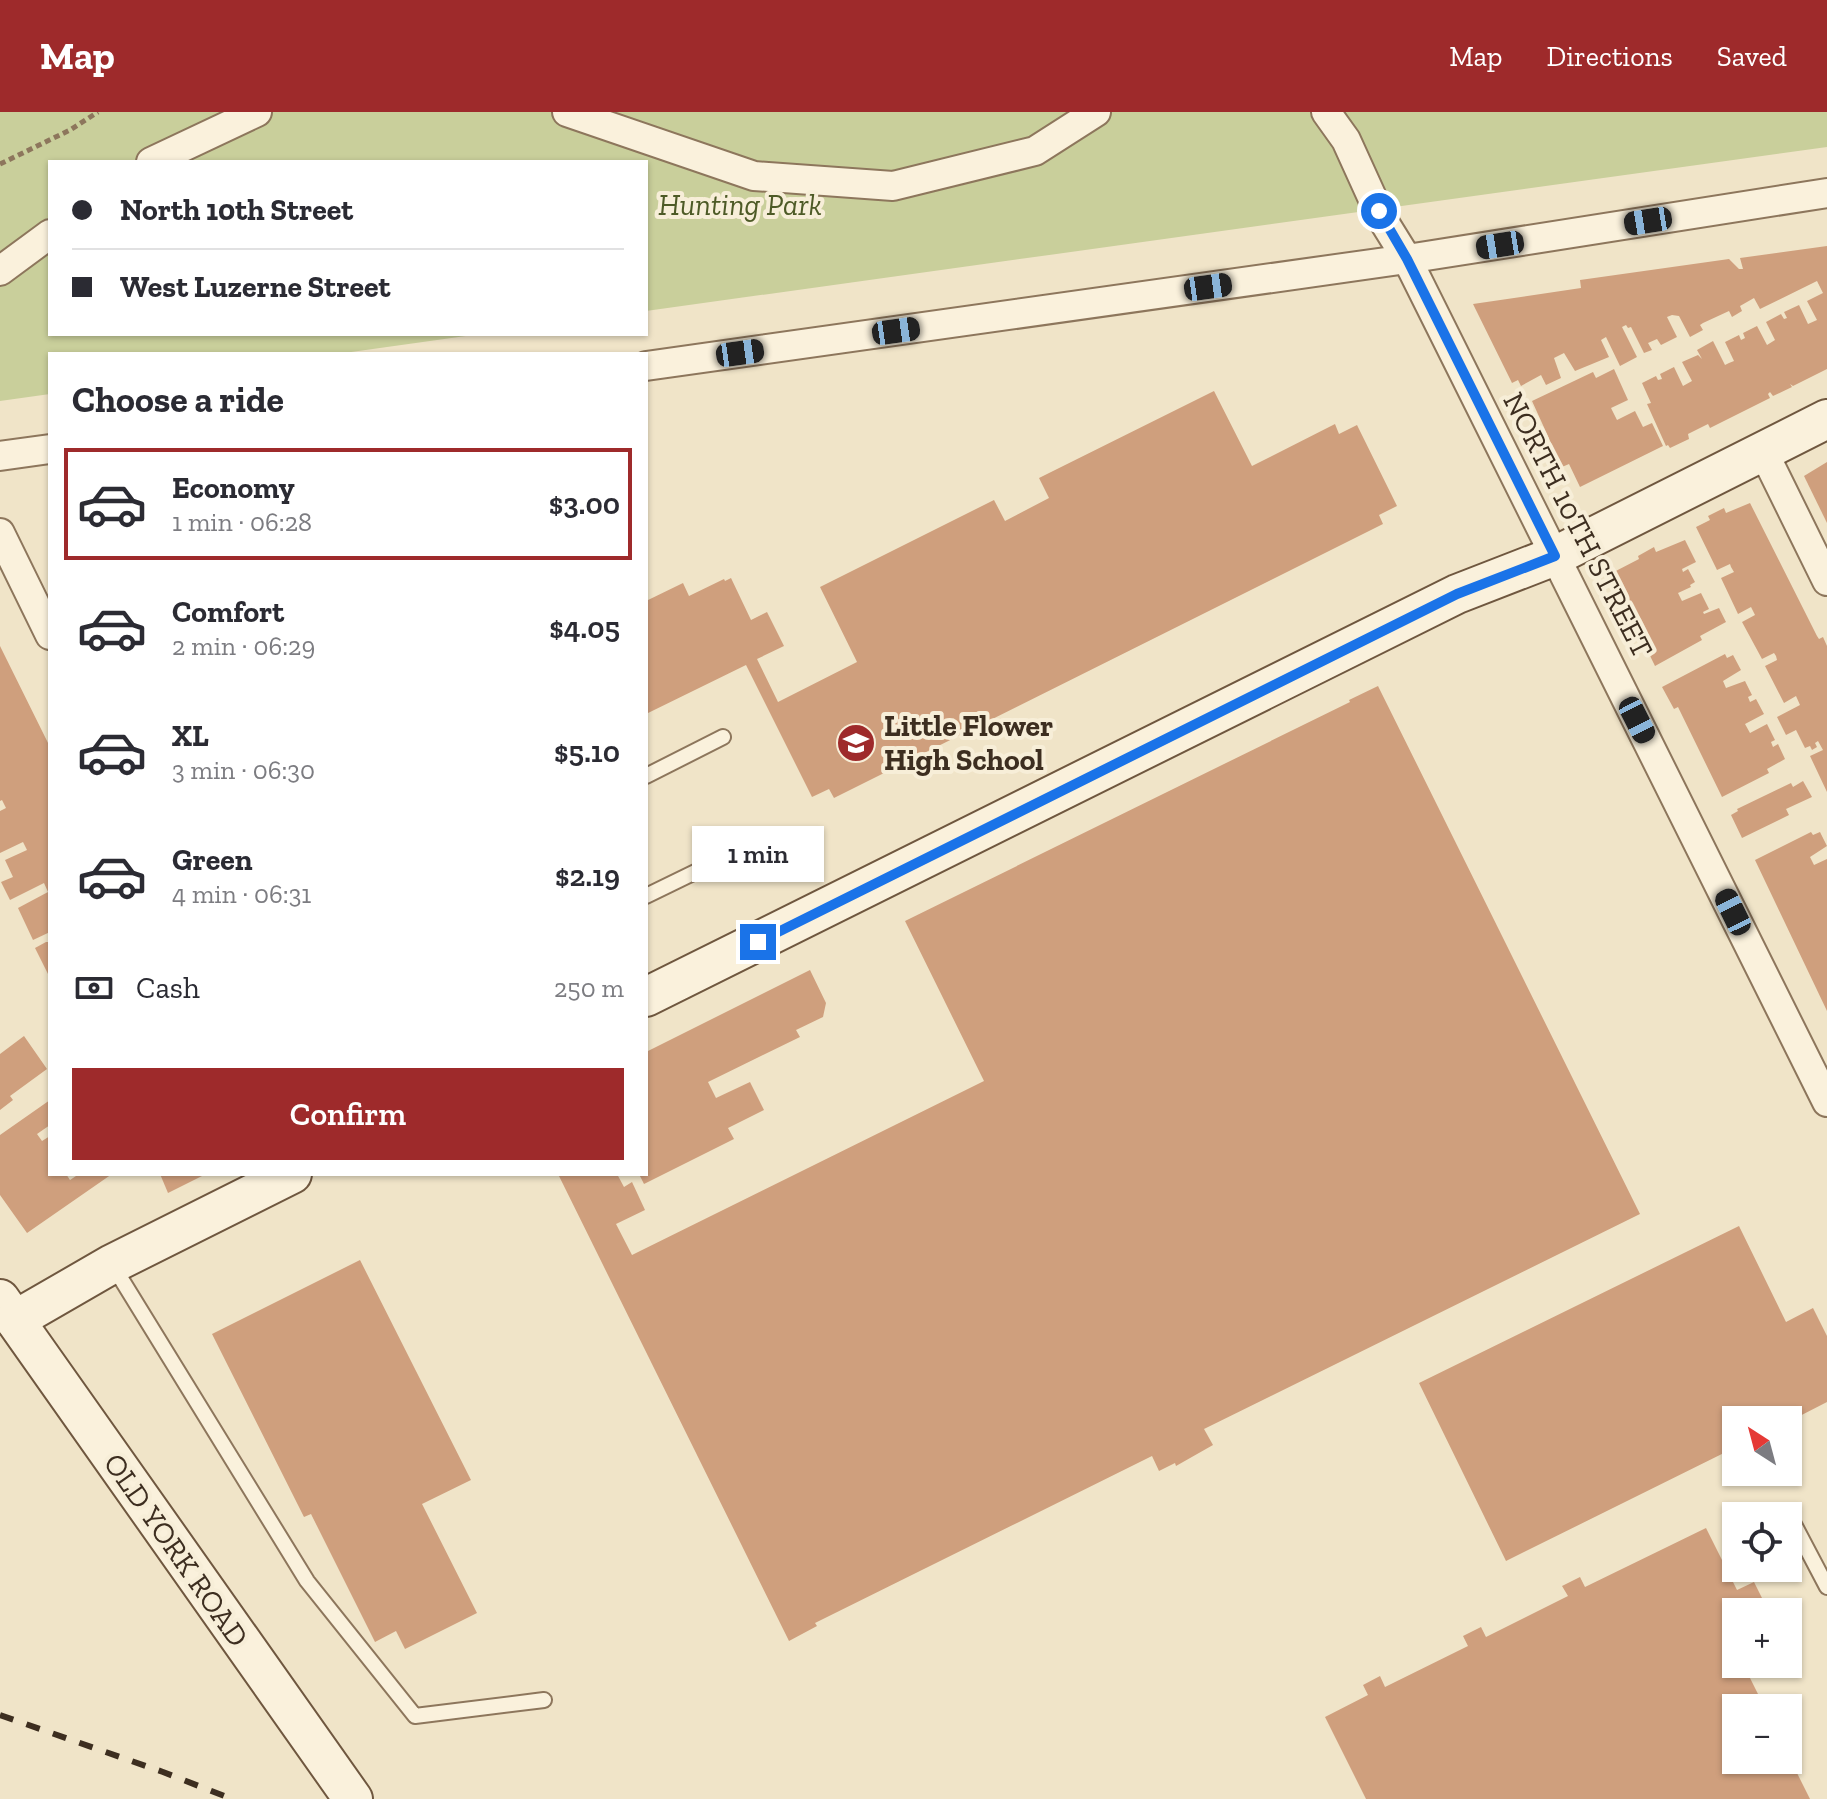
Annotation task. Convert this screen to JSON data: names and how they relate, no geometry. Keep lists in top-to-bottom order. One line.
{"streets":{"street":["NORTH 10TH STREET","OLD YORK ROAD"]},"parks":["Hunting Park"],"places":{"school or university":["Little Flower High School"]},"north":"top left","page":{"header":"Map","nav":["Map","Directions","Saved"],"banner":["North 10th Street","West Luzerne Street"],"heading":"Choose a ride","list":[{"name":"Economy","note":"1 min · 06:28","value":"$3.00"},{"name":"Comfort","note":"2 min · 06:29","value":"$4.05"},{"name":"XL","note":"3 min · 06:30","value":"$5.10"},{"name":"Green","note":"4 min · 06:31","value":"$2.19"}],"bubble":"1 min","pay":["Cash","250 m"],"buttons":"Confirm","map_buttons":["+","−"]}}
